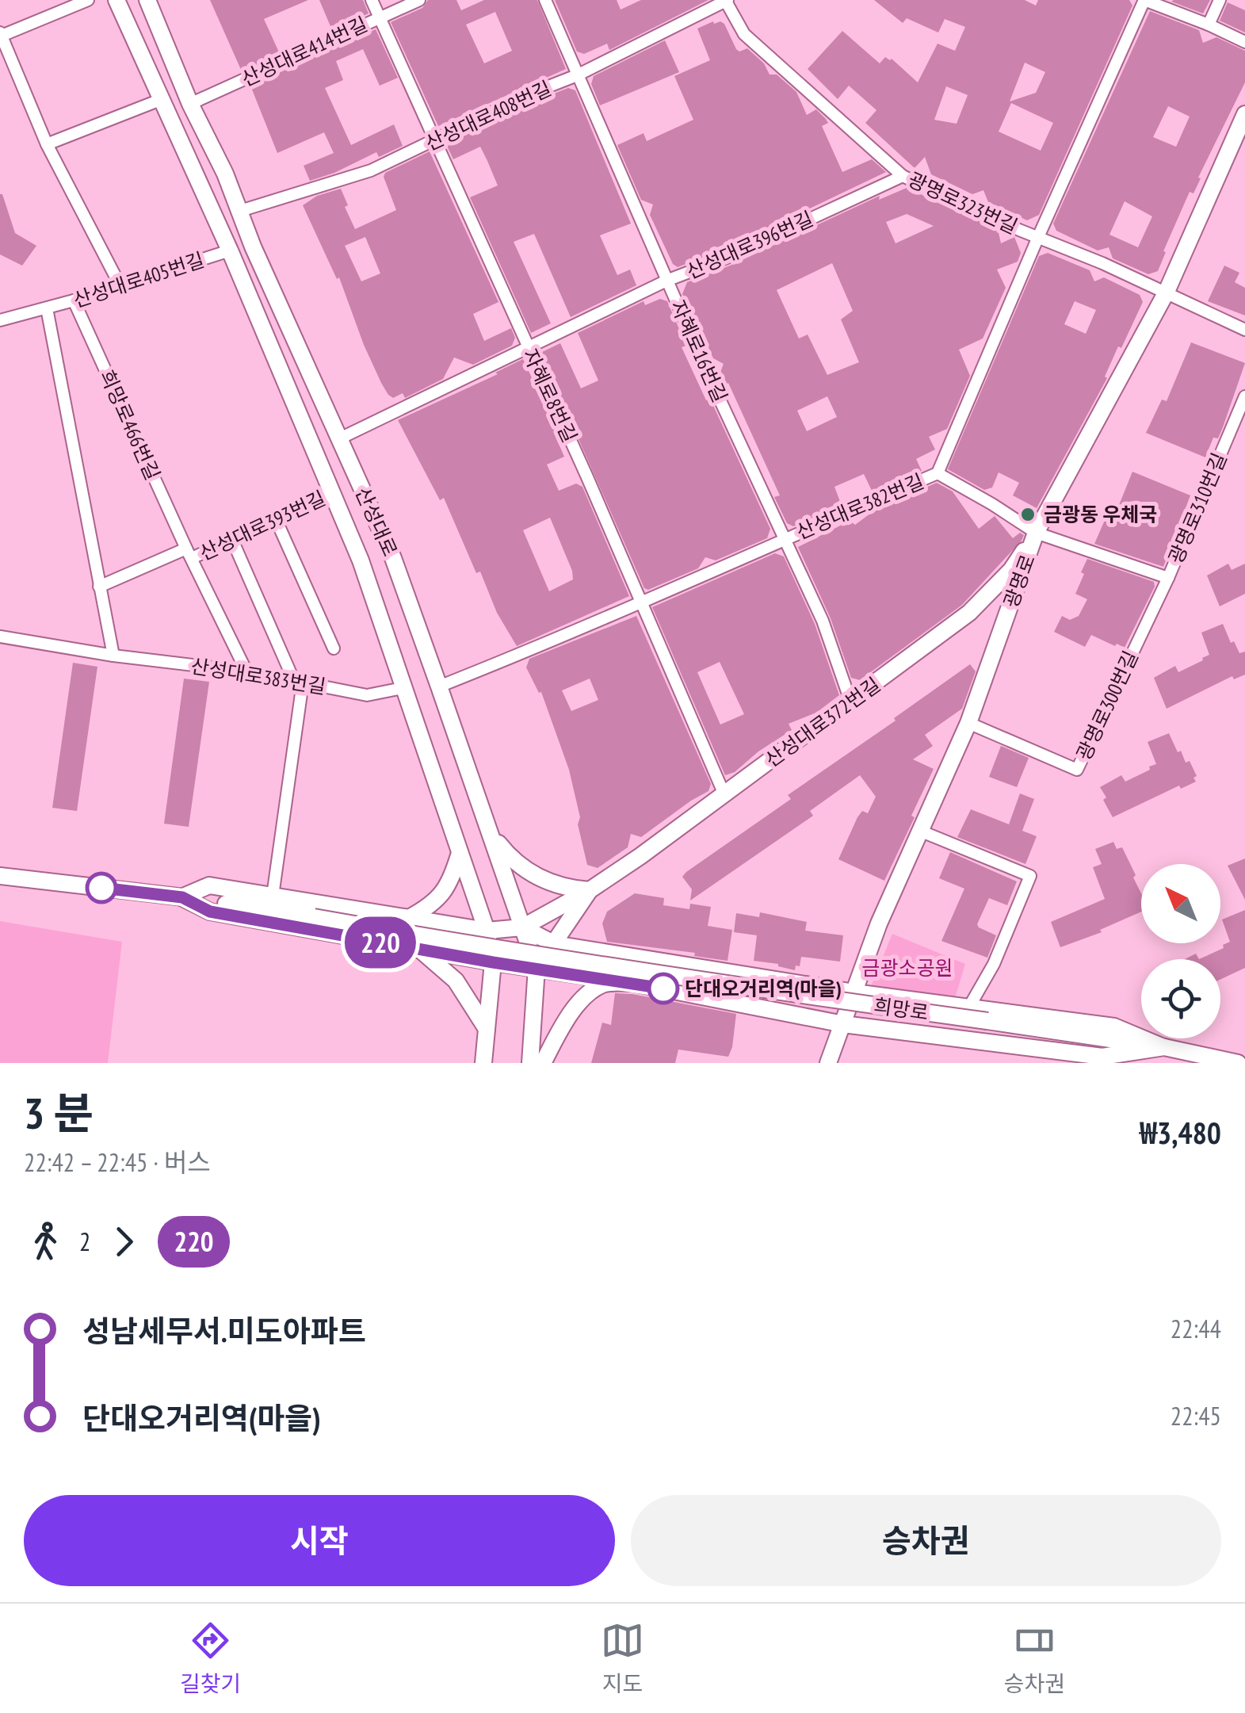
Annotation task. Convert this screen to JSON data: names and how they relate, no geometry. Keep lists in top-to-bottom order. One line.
{"streets":{"main road":["산성대로","광명로","산성대로372번길","희망로"],"street":["산성대로414번길","산성대로408번길","광명로323번길","산성대로396번길","산성대로405번길","자혜로16번길","자혜로8번길","희망로466번길","산성대로382번길","광명로310번길","산성대로393번길","산성대로383번길","광명로300번길"]},"crossings":[["산성대로414번길","자혜로8번길"],["산성대로414번길","산성대로"],["산성대로408번길","광명로323번길"],["산성대로408번길","자혜로16번길"],["산성대로408번길","자혜로8번길"],["산성대로408번길","산성대로"],["광명로323번길","산성대로396번길"],["광명로323번길","산성대로382번길"],["광명로323번길","광명로"],["산성대로396번길","자혜로16번길"],["산성대로396번길","자혜로8번길"],["산성대로396번길","산성대로"],["산성대로405번길","희망로466번길"],["산성대로405번길","산성대로"],["자혜로16번길","산성대로382번길"],["자혜로16번길","산성대로372번길"],["자혜로8번길","산성대로382번길"],["자혜로8번길","산성대로372번길"],["희망로466번길","산성대로393번길"],["희망로466번길","산성대로383번길"],["산성대로382번길","광명로310번길"],["산성대로382번길","산성대로"],["광명로310번길","광명로"],["광명로310번길","광명로300번길"],["광명로310번길","산성대로372번길"],["산성대로","산성대로393번길"],["산성대로","산성대로383번길"],["산성대로","산성대로372번길"],["광명로","광명로300번길"],["광명로","산성대로372번길"]],"parks":["금광소공원"],"places":["금광동 우체국","단대오거리역(마을)"],"lines":["bus line 220"],"north":"top left","page":{"on_map":"220","heading":["3 분","22:42 – 22:45 · 버스","₩3,480"],"legs":["2","220"],"list":[{"name":"성남세무서.미도아파트","value":"22:44"},{"name":"단대오거리역(마을)","value":"22:45"}],"buttons":["시작","승차권"],"tabs":["길찾기","지도","승차권"]}}
